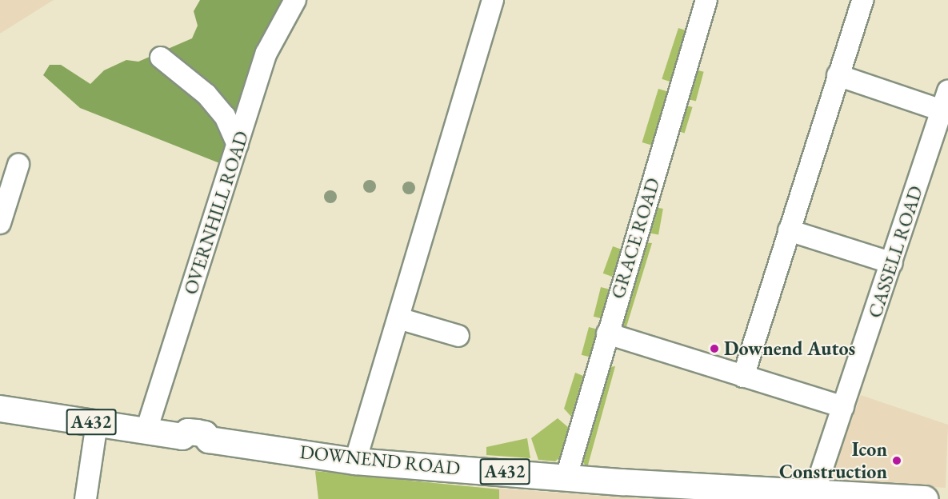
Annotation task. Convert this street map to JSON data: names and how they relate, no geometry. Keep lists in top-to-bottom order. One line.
{"streets":{"main road":["A432","DOWNEND ROAD"],"street":["OVERNHILL ROAD","GRACE ROAD","CASSELL ROAD"]},"crossings":[["OVERNHILL ROAD","DOWNEND ROAD"],["GRACE ROAD","DOWNEND ROAD"],["CASSELL ROAD","DOWNEND ROAD"]],"places":["Downend Autos","Icon Construction"]}
